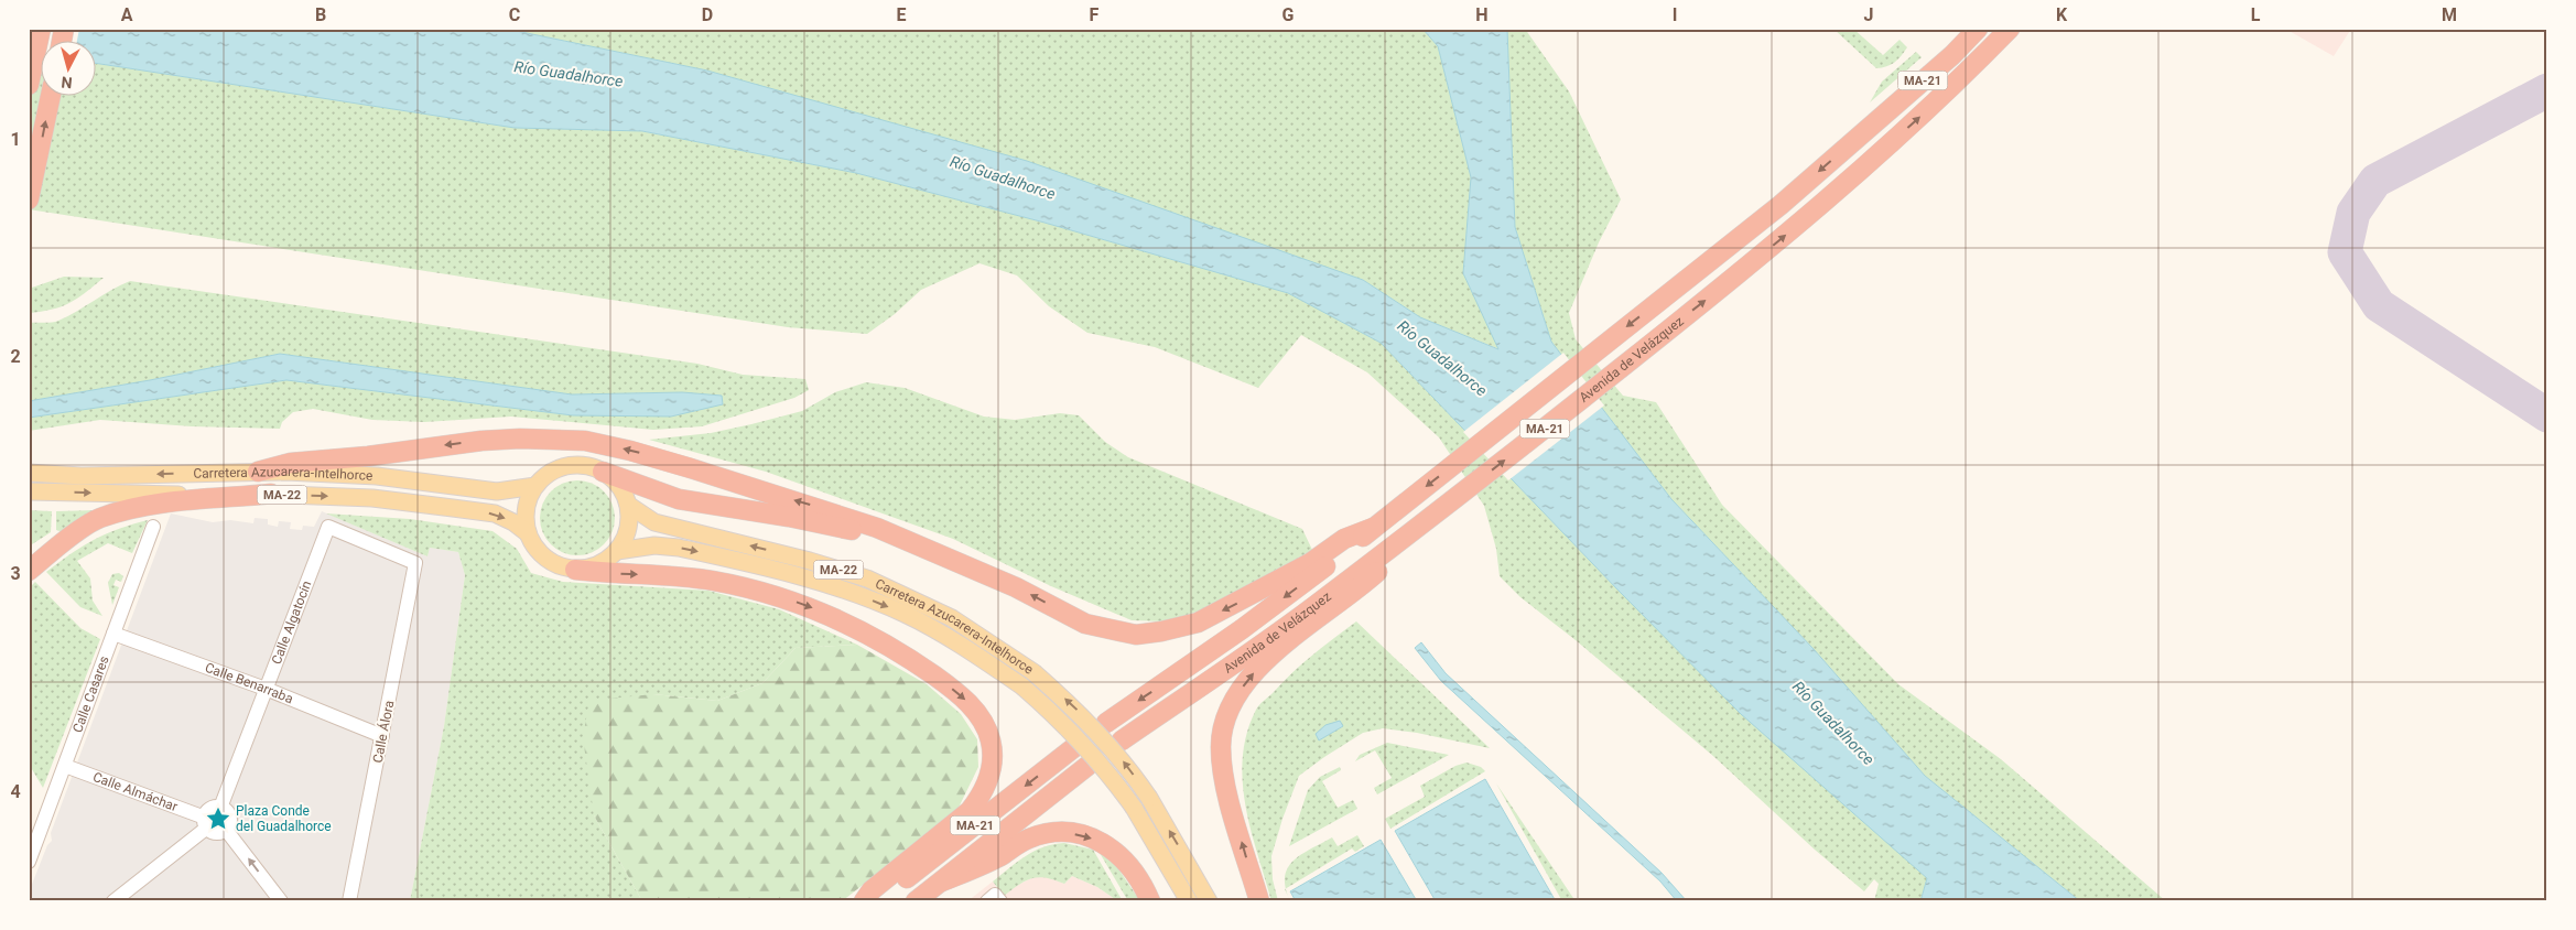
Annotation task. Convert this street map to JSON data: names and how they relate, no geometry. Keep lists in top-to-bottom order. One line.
{"streets":{"highway":["MA-21","Avenida de Velázquez"],"main road":["Carretera Azucarera-Intelhorce","MA-22"],"street":["Calle Algatocín","Calle Benarraba","Calle Casares","Calle Álora","Calle Almáchar"]},"crossings":[["MA-21","Carretera Azucarera-Intelhorce"],["Avenida de Velázquez","Carretera Azucarera-Intelhorce"],["Carretera Azucarera-Intelhorce","MA-22"],["Calle Algatocín","Calle Benarraba"],["Calle Algatocín","Calle Álora"],["Calle Algatocín","Calle Almáchar"],["Calle Benarraba","Calle Casares"],["Calle Benarraba","Calle Álora"],["Calle Casares","Calle Almáchar"]],"water":["Río Guadalhorce"],"places":{"place":["Plaza Conde del Guadalhorce"]},"north":"bottom","grid":{"columns":["A","B","C","D","E","F","G","H","I","J","K","L","M"],"rows":["1","2","3","4"]}}
